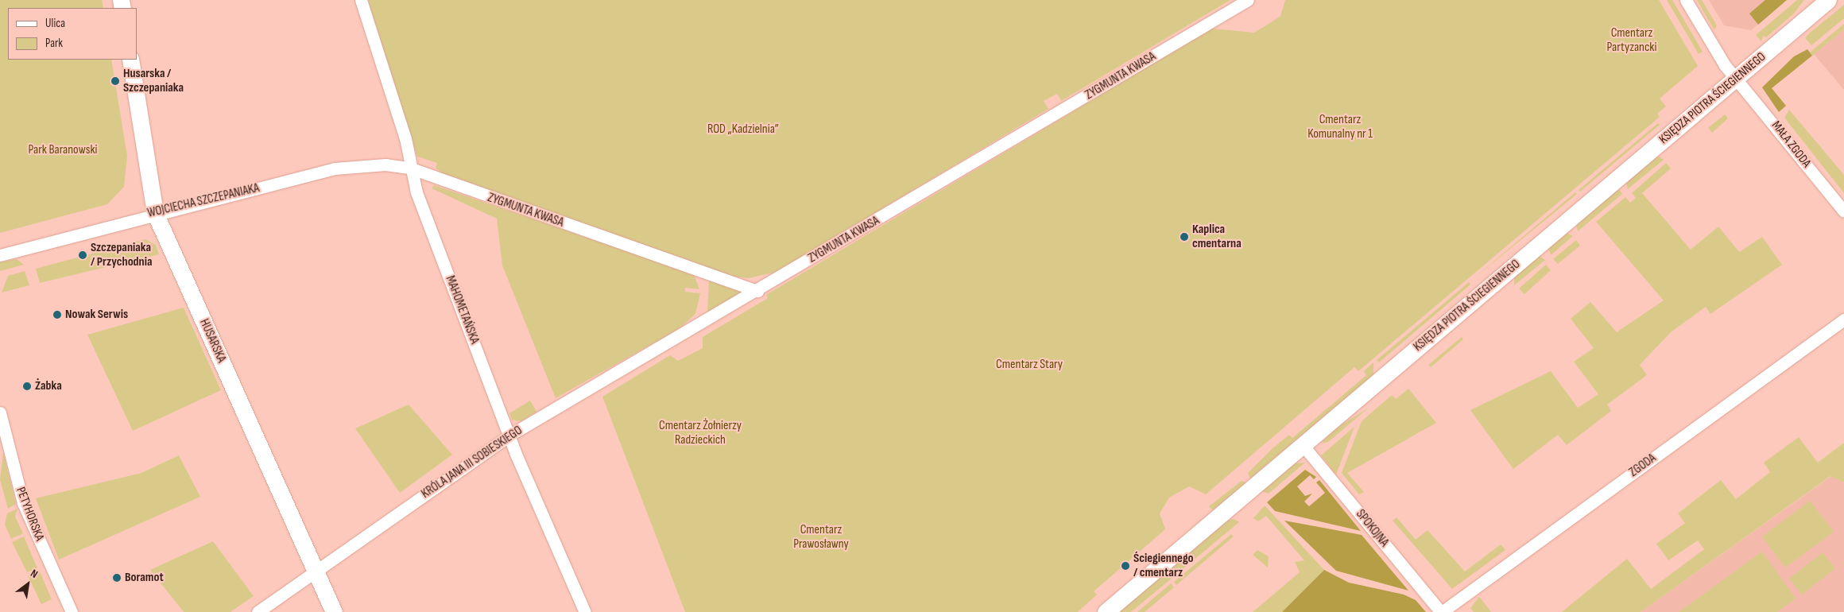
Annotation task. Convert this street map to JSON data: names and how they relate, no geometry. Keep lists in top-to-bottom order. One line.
{"streets":{"street":["ZYGMUNTA KWASA","KSIĘDZA PIOTRA ŚCIEGIENNEGO","MAŁA ZGODA","WOJCIECHA SZCZEPANIAKA","MAHOMETAŃSKA","HUSARSKA","KRÓLA JANA III SOBIESKIEGO","ZGODA","PETYHORSKA","SPOKOJNA"]},"crossings":[["ZYGMUNTA KWASA","WOJCIECHA SZCZEPANIAKA"],["ZYGMUNTA KWASA","MAHOMETAŃSKA"],["ZYGMUNTA KWASA","KRÓLA JANA III SOBIESKIEGO"],["KSIĘDZA PIOTRA ŚCIEGIENNEGO","MAŁA ZGODA"],["KSIĘDZA PIOTRA ŚCIEGIENNEGO","SPOKOJNA"],["WOJCIECHA SZCZEPANIAKA","MAHOMETAŃSKA"],["WOJCIECHA SZCZEPANIAKA","HUSARSKA"],["MAHOMETAŃSKA","KRÓLA JANA III SOBIESKIEGO"],["HUSARSKA","KRÓLA JANA III SOBIESKIEGO"],["ZGODA","SPOKOJNA"]],"parks":["Cmentarz Partyzancki","Cmentarz Komunalny nr 1","ROD „Kadzielnia”","Park Baranowski","Cmentarz Stary","Cmentarz Żołnierzy Radzieckich","Cmentarz Prawosławny"],"places":["Husarska / Szczepaniaka","Kaplica cmentarna","Szczepaniaka / Przychodnia","Nowak Serwis","Żabka","Ściegiennego / cmentarz","Boramot"],"legend":["Ulica","Park"],"north":"top right"}
